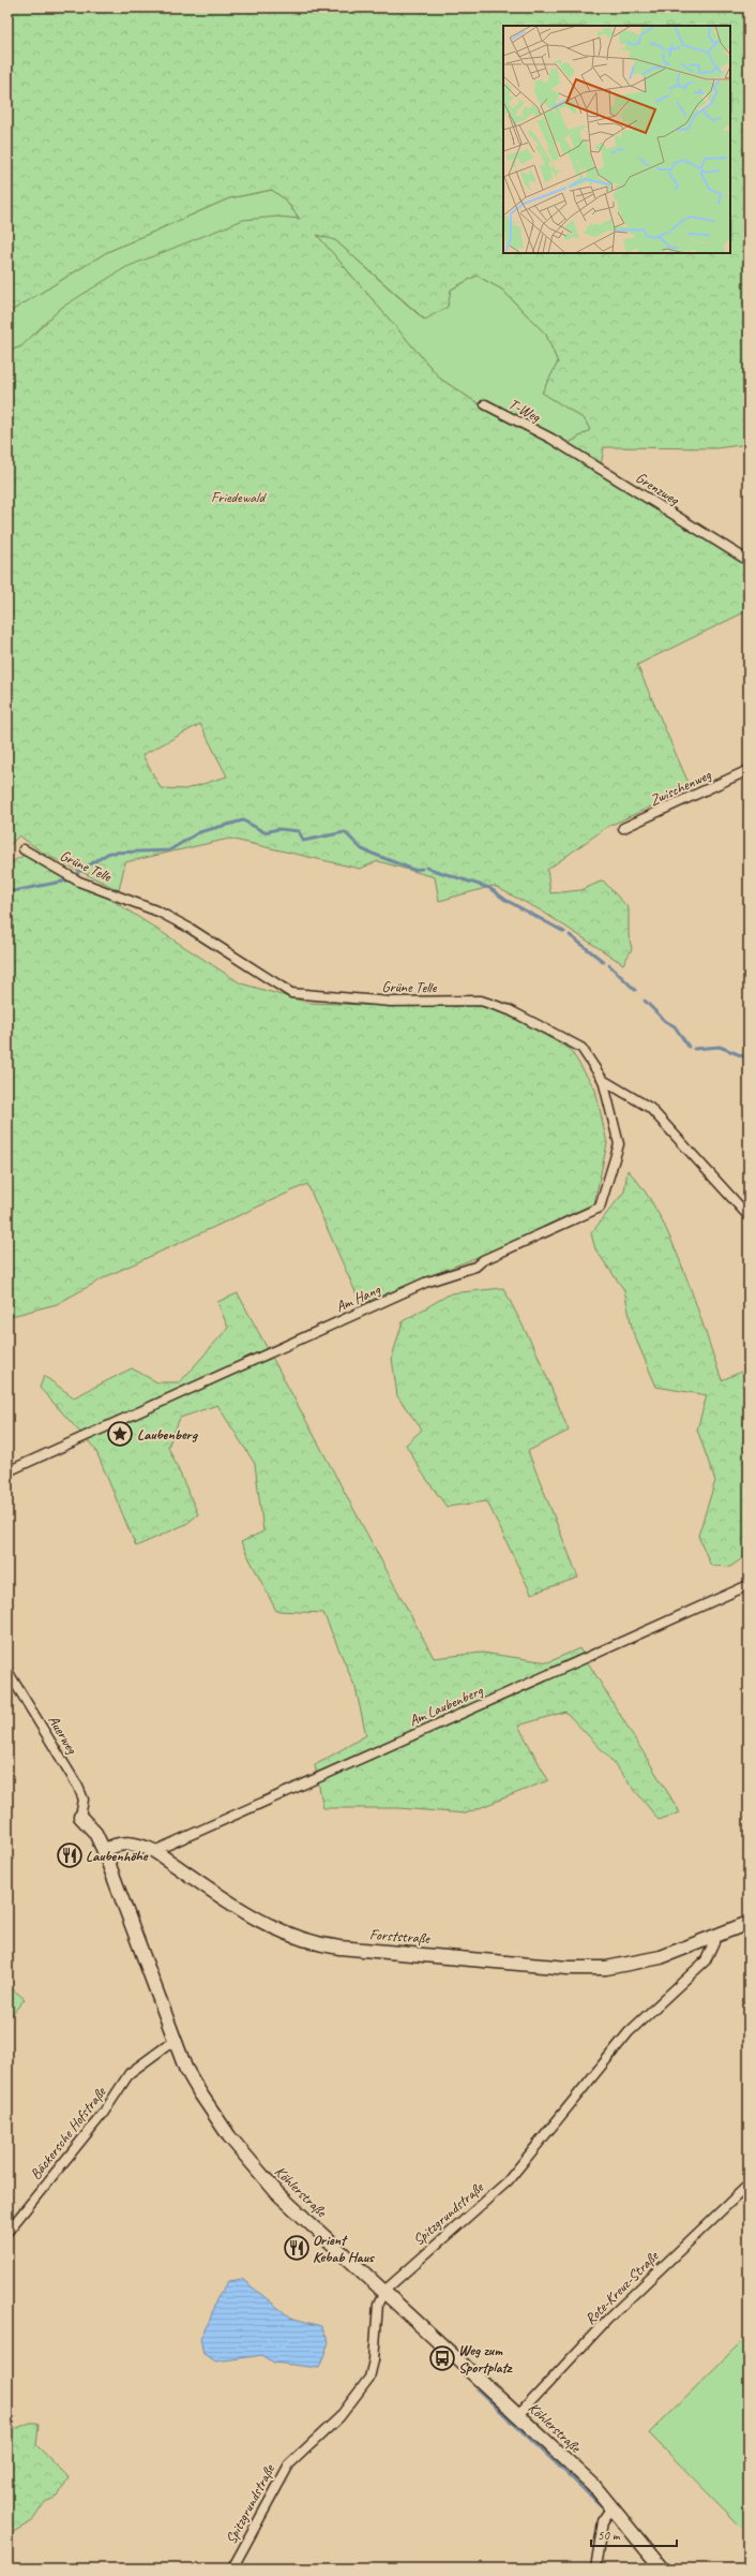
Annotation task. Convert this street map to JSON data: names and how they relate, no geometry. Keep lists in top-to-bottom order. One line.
{"streets":{"street":["T-Weg","Grenzweg","Zwischenweg","Grüne Telle","Am Hang","Am Laubenberg","Auerweg","Forststraße","Bäckersche Hofstraße","Köhlerstraße","Spitzgrundstraße","Rote-Kreuz-Straße"]},"crossings":[["T-Weg","Grenzweg"],["Grüne Telle","Am Hang"],["Am Laubenberg","Forststraße"],["Auerweg","Köhlerstraße"],["Forststraße","Köhlerstraße"],["Forststraße","Spitzgrundstraße"],["Bäckersche Hofstraße","Köhlerstraße"],["Köhlerstraße","Spitzgrundstraße"],["Köhlerstraße","Rote-Kreuz-Straße"]],"parks":["Friedewald"],"places":{"place":["Laubenberg"],"restaurant":["Laubenhöhe","Orient Kebab Haus"],"bus stop":["Weg zum Sportplatz"]},"scale_bar":"50 m"}
